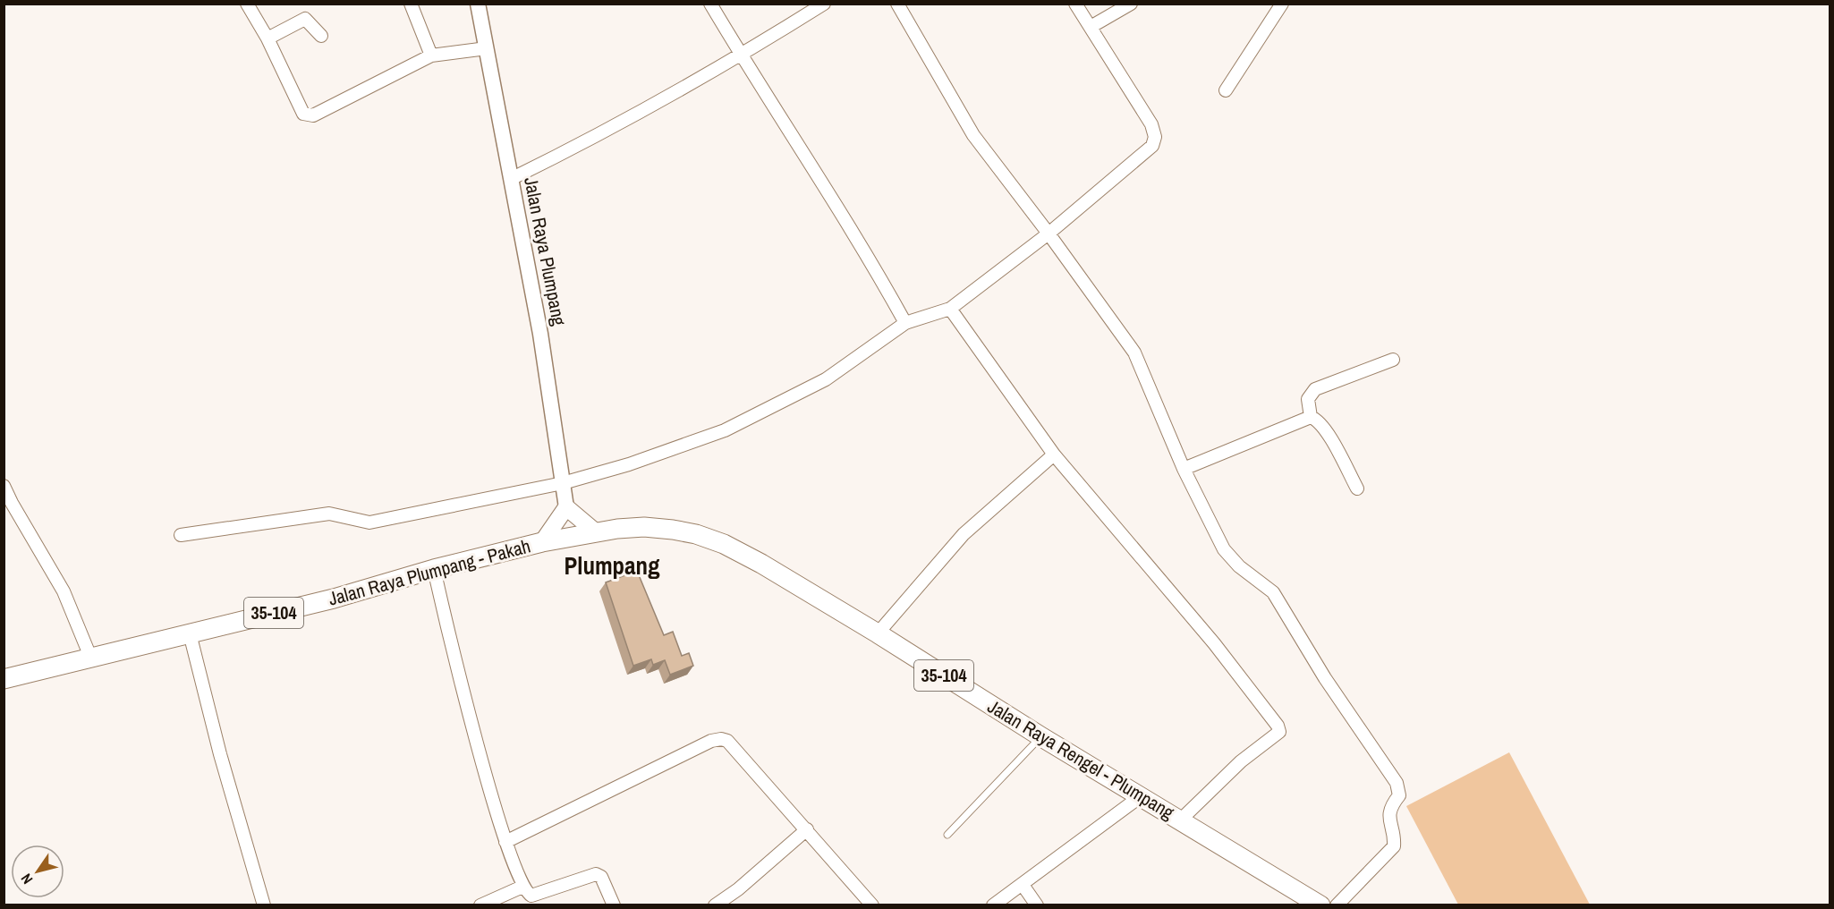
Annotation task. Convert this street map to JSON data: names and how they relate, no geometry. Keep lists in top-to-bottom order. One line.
{"streets":{"main road":["Jalan Raya Plumpang - Pakah","35-104","Jalan Raya Rengel - Plumpang"],"street":["Jalan Raya Plumpang"]},"crossings":[["Jalan Raya Plumpang - Pakah","Jalan Raya Rengel - Plumpang"]],"districts":["Plumpang"],"north":"bottom left"}
